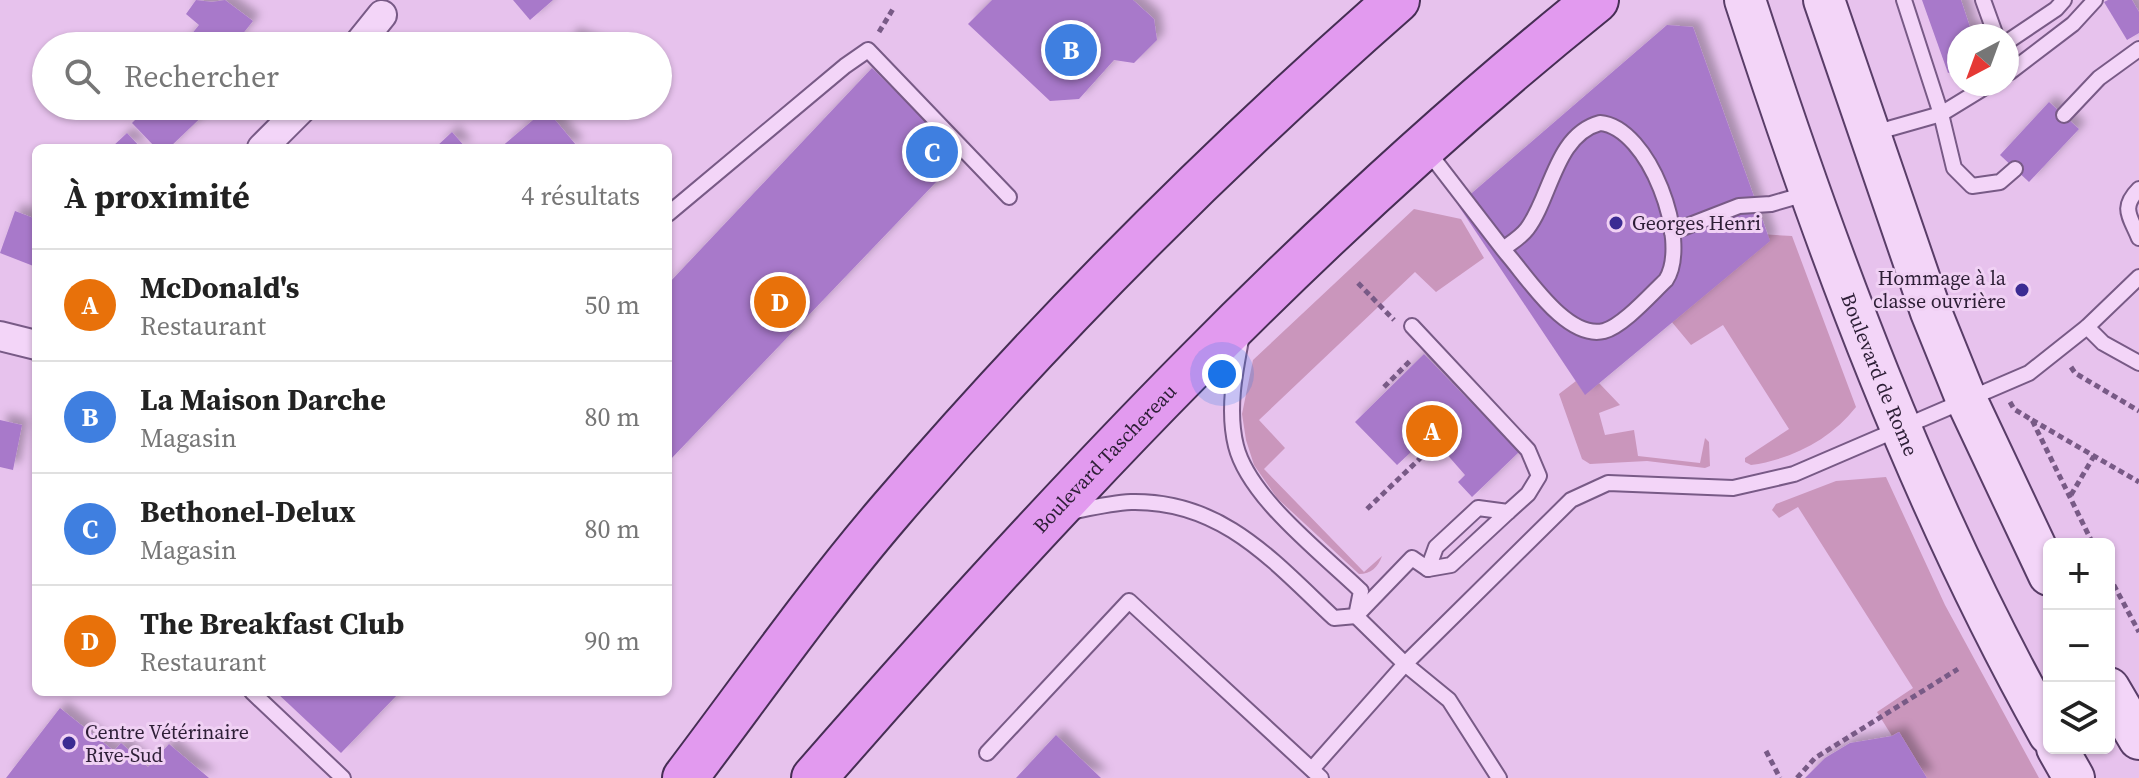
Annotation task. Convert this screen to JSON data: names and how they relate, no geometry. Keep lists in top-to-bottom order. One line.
{"streets":{"main road":["Boulevard de Rome","Boulevard Taschereau"]},"places":["Georges Henri","Hommage à la classe ouvrière","Centre Vétérinaire Rive-Sud"],"north":"bottom left","page":{"pins":["B","C","D","A"],"search":"Rechercher","heading":["À proximité","4 résultats"],"list":[{"mark":"A","name":"McDonald's","note":"Restaurant","value":"50 m"},{"mark":"B","name":"La Maison Darche","note":"Magasin","value":"80 m"},{"mark":"C","name":"Bethonel-Delux","note":"Magasin","value":"80 m"},{"mark":"D","name":"The Breakfast Club","note":"Restaurant","value":"90 m"}],"map_buttons":["+","−"]}}
